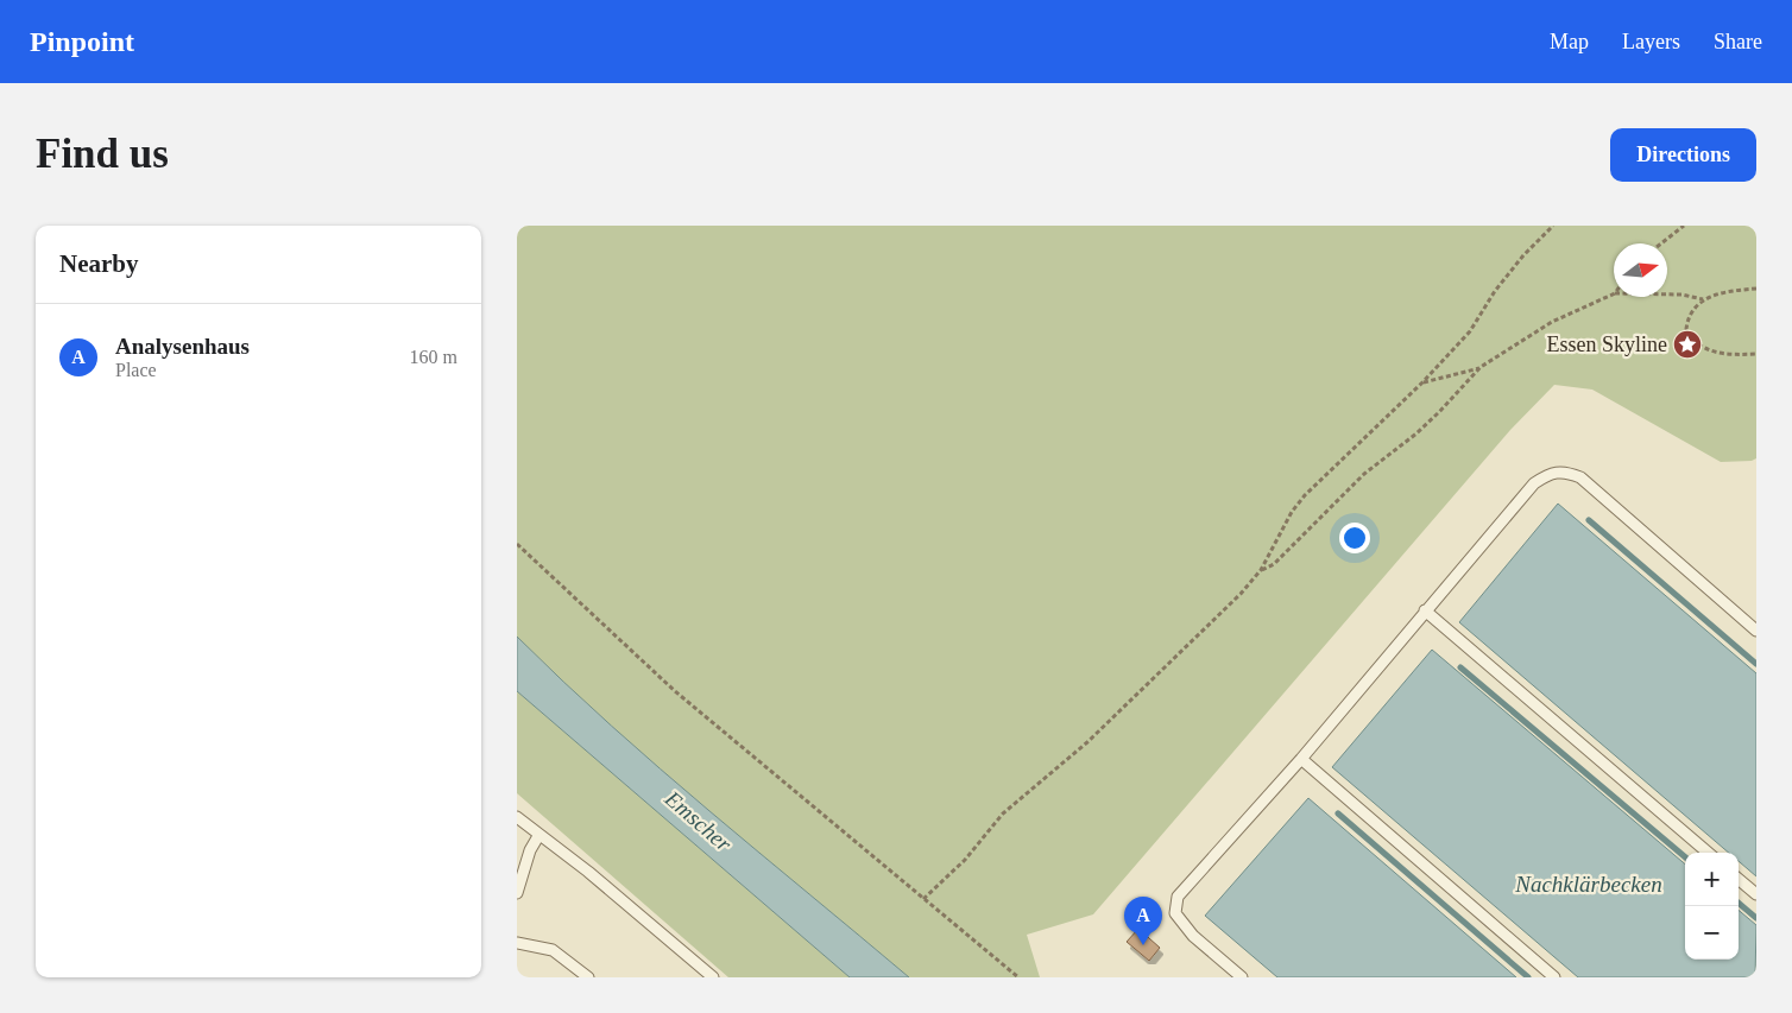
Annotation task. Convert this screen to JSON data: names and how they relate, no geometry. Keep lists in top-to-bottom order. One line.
{"water":["Emscher","Nachklärbecken"],"places":{"place":["Essen Skyline"]},"north":"right","page":{"header":"Pinpoint","nav":["Map","Layers","Share"],"buttons":"Directions","title":"Find us","heading":"Nearby","list":[{"mark":"A","name":"Analysenhaus","note":"Place","value":"160 m"}],"map_buttons":["+","−"],"pins":"A"}}
